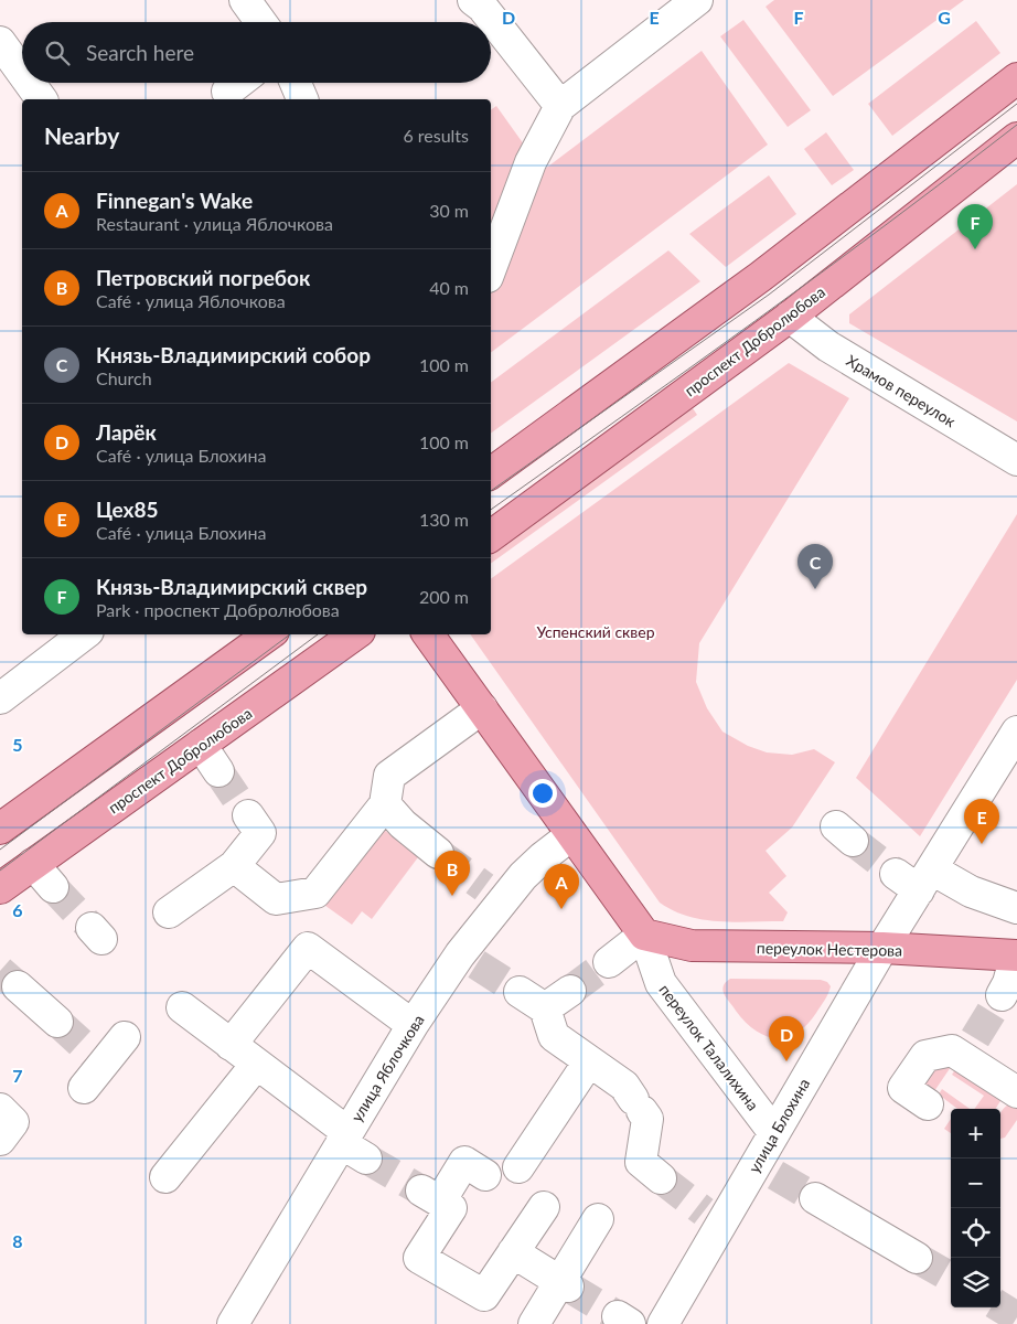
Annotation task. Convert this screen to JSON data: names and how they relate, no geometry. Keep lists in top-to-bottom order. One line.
{"streets":{"main road":["проспект Добролюбова","переулок Нестерова","переулок Талалихина"],"street":["Храмов переулок","улица Яблочкова","улица Блохина"]},"crossings":[["проспект Добролюбова","Храмов переулок"],["переулок Нестерова","переулок Талалихина"],["переулок Нестерова","улица Блохина"],["переулок Талалихина","улица Яблочкова"],["переулок Талалихина","улица Блохина"]],"parks":["Успенский сквер"],"page":{"search":"Search here","heading":["Nearby","6 results"],"list":[{"mark":"A","name":"Finnegan's Wake","note":"Restaurant · улица Яблочкова","value":"30 m"},{"mark":"B","name":"Петровский погребок","note":"Café · улица Яблочкова","value":"40 m"},{"mark":"C","name":"Князь-Владимирский собор","note":"Church","value":"100 m"},{"mark":"D","name":"Ларёк","note":"Café · улица Блохина","value":"100 m"},{"mark":"E","name":"Цех85","note":"Café · улица Блохина","value":"130 m"},{"mark":"F","name":"Князь-Владимирский сквер","note":"Park · проспект Добролюбова","value":"200 m"}],"pins":["F","C","E","B","A","D"],"map_buttons":["+","−"]},"grid":{"columns":["D","E","F","G"],"rows":["5","6","7","8"]}}
